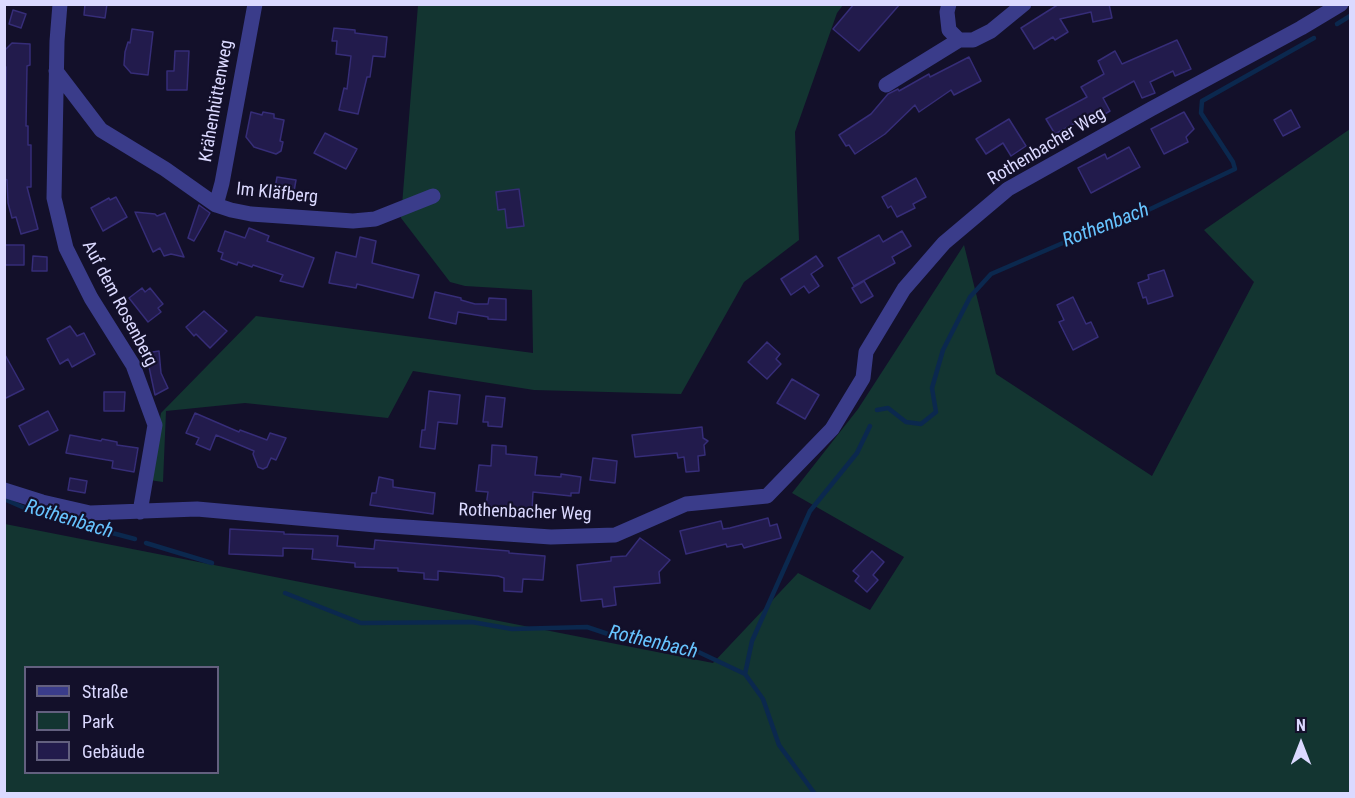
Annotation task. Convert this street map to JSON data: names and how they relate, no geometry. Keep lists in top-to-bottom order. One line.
{"streets":{"street":["Krähenhüttenweg","Rothenbacher Weg","Im Kläfberg","Auf dem Rosenberg"]},"crossings":[["Krähenhüttenweg","Im Kläfberg"],["Rothenbacher Weg","Auf dem Rosenberg"],["Im Kläfberg","Auf dem Rosenberg"]],"water":["Rothenbach"],"legend":["Straße","Park","Gebäude"],"north":"top"}
